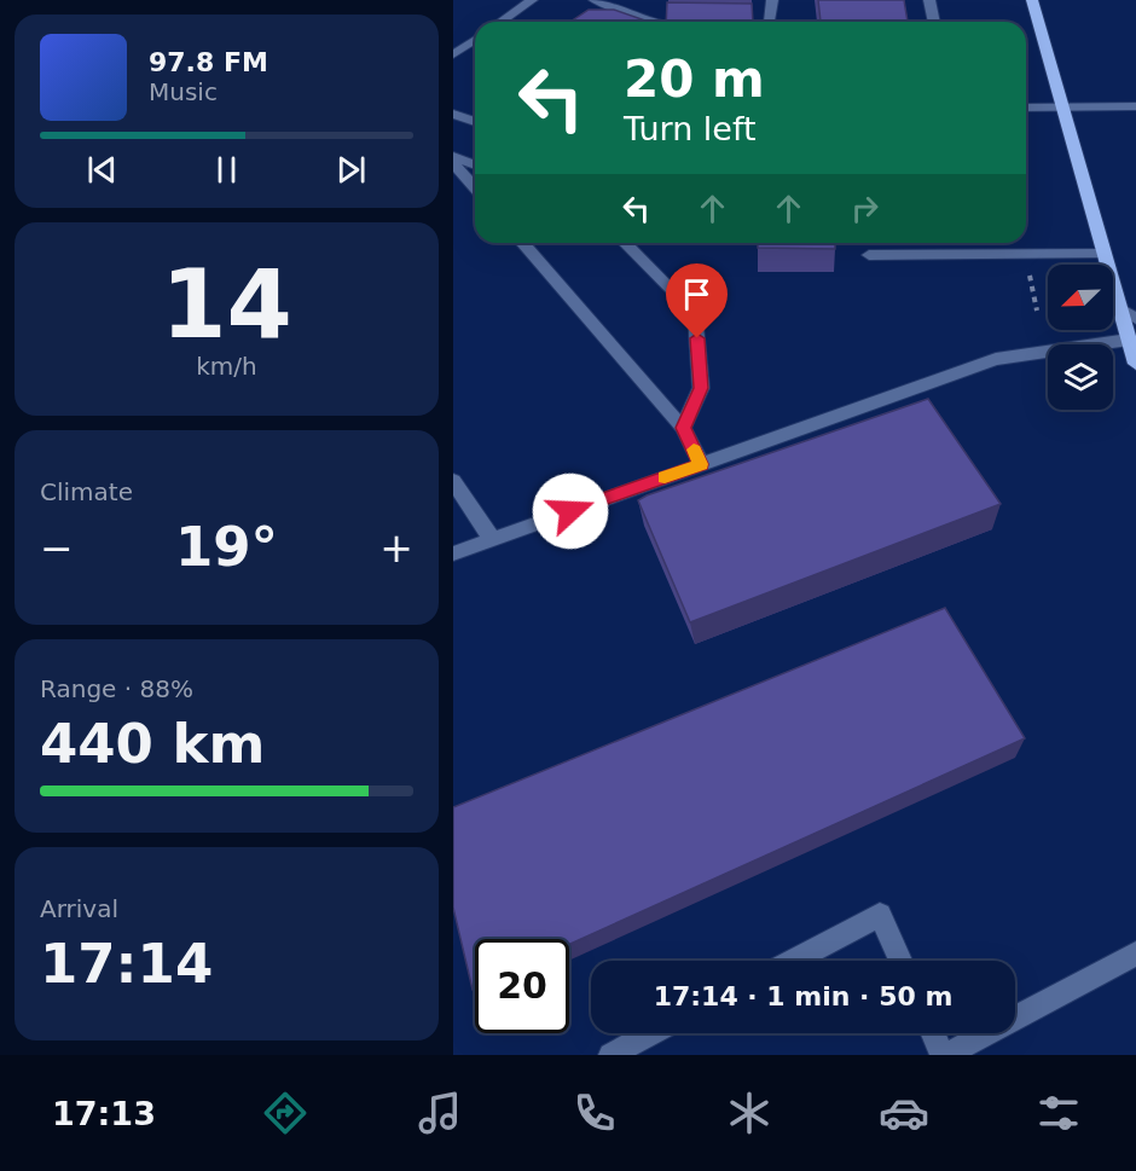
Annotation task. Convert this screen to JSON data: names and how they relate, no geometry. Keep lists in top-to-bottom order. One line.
{"north":"bottom left","page":{"turn":["20 m","Turn left"],"song":["97.8 FM","Music"],"tile":[["14","km/h"],"Climate",["Range · 88%","440 km"],["Arrival","17:14"]],"heat":["−","19°","+"],"limit":"20","trip":"17:14 · 1 min · 50 m","tabs":"17:13"}}
